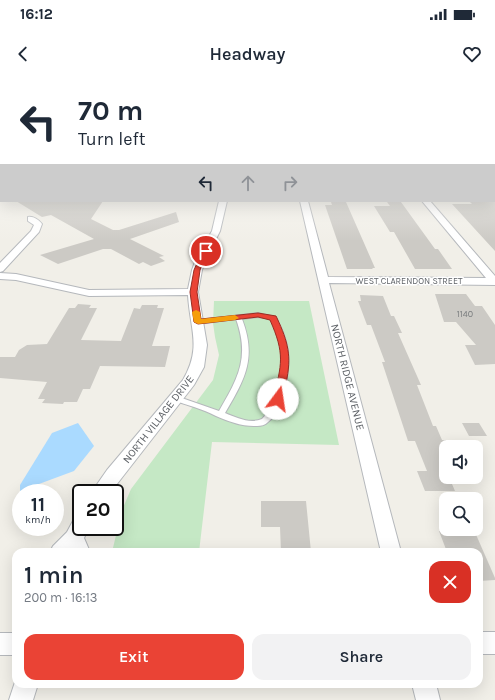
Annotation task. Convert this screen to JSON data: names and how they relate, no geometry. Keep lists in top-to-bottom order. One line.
{"streets":{"street":["WEST CLARENDON STREET","NORTH RIDGE AVENUE","NORTH VILLAGE DRIVE"]},"crossings":[["WEST CLARENDON STREET","NORTH RIDGE AVENUE"]],"house_numbers":["1140"],"page":{"status":"16:12","header":"Headway","turn":["70 m","Turn left"],"speed":"11 km/h","limit":"20","heading":["1 min","200 m · 16:13"],"buttons":["Exit","Share"]}}
